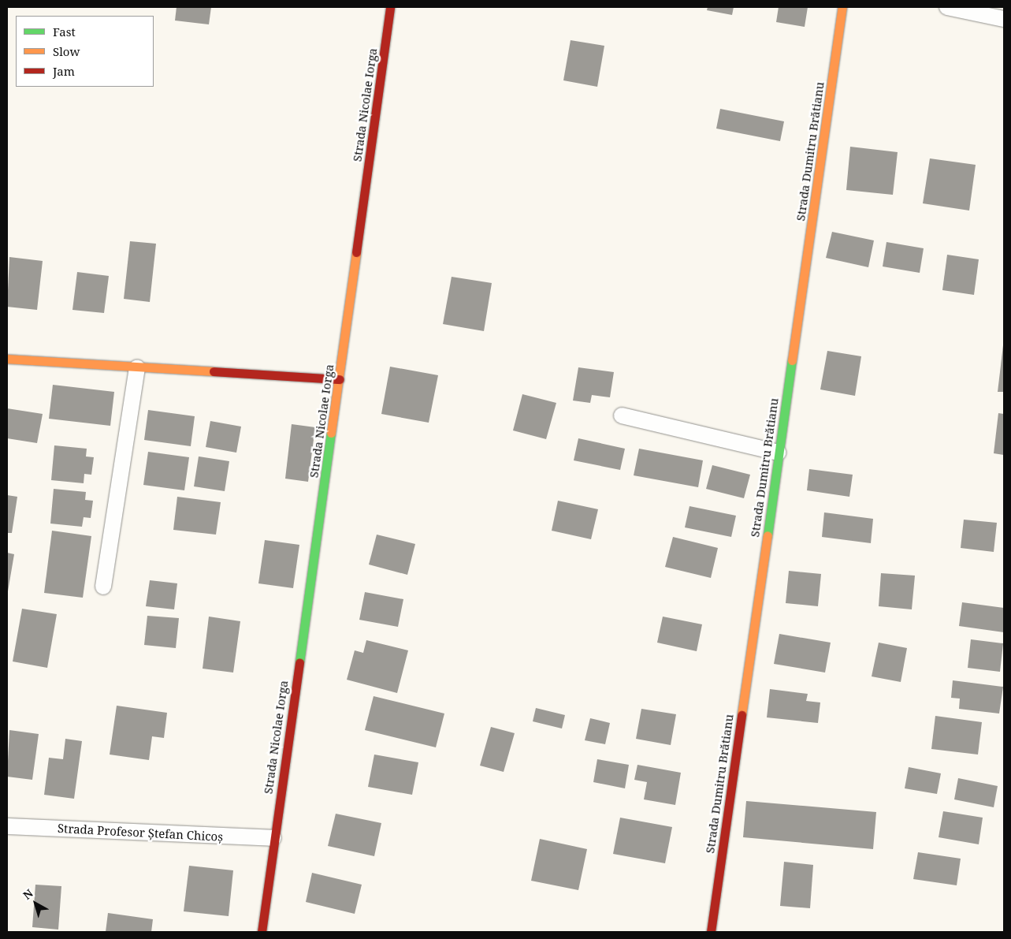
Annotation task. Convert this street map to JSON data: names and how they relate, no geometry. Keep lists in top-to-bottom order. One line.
{"streets":{"street":["Strada Nicolae Iorga","Strada Dumitru Brătianu","Strada Profesor Ștefan Chicoș"]},"crossings":[["Strada Nicolae Iorga","Strada Profesor Ștefan Chicoș"]],"legend":["Fast","Slow","Jam"],"north":"top left"}
